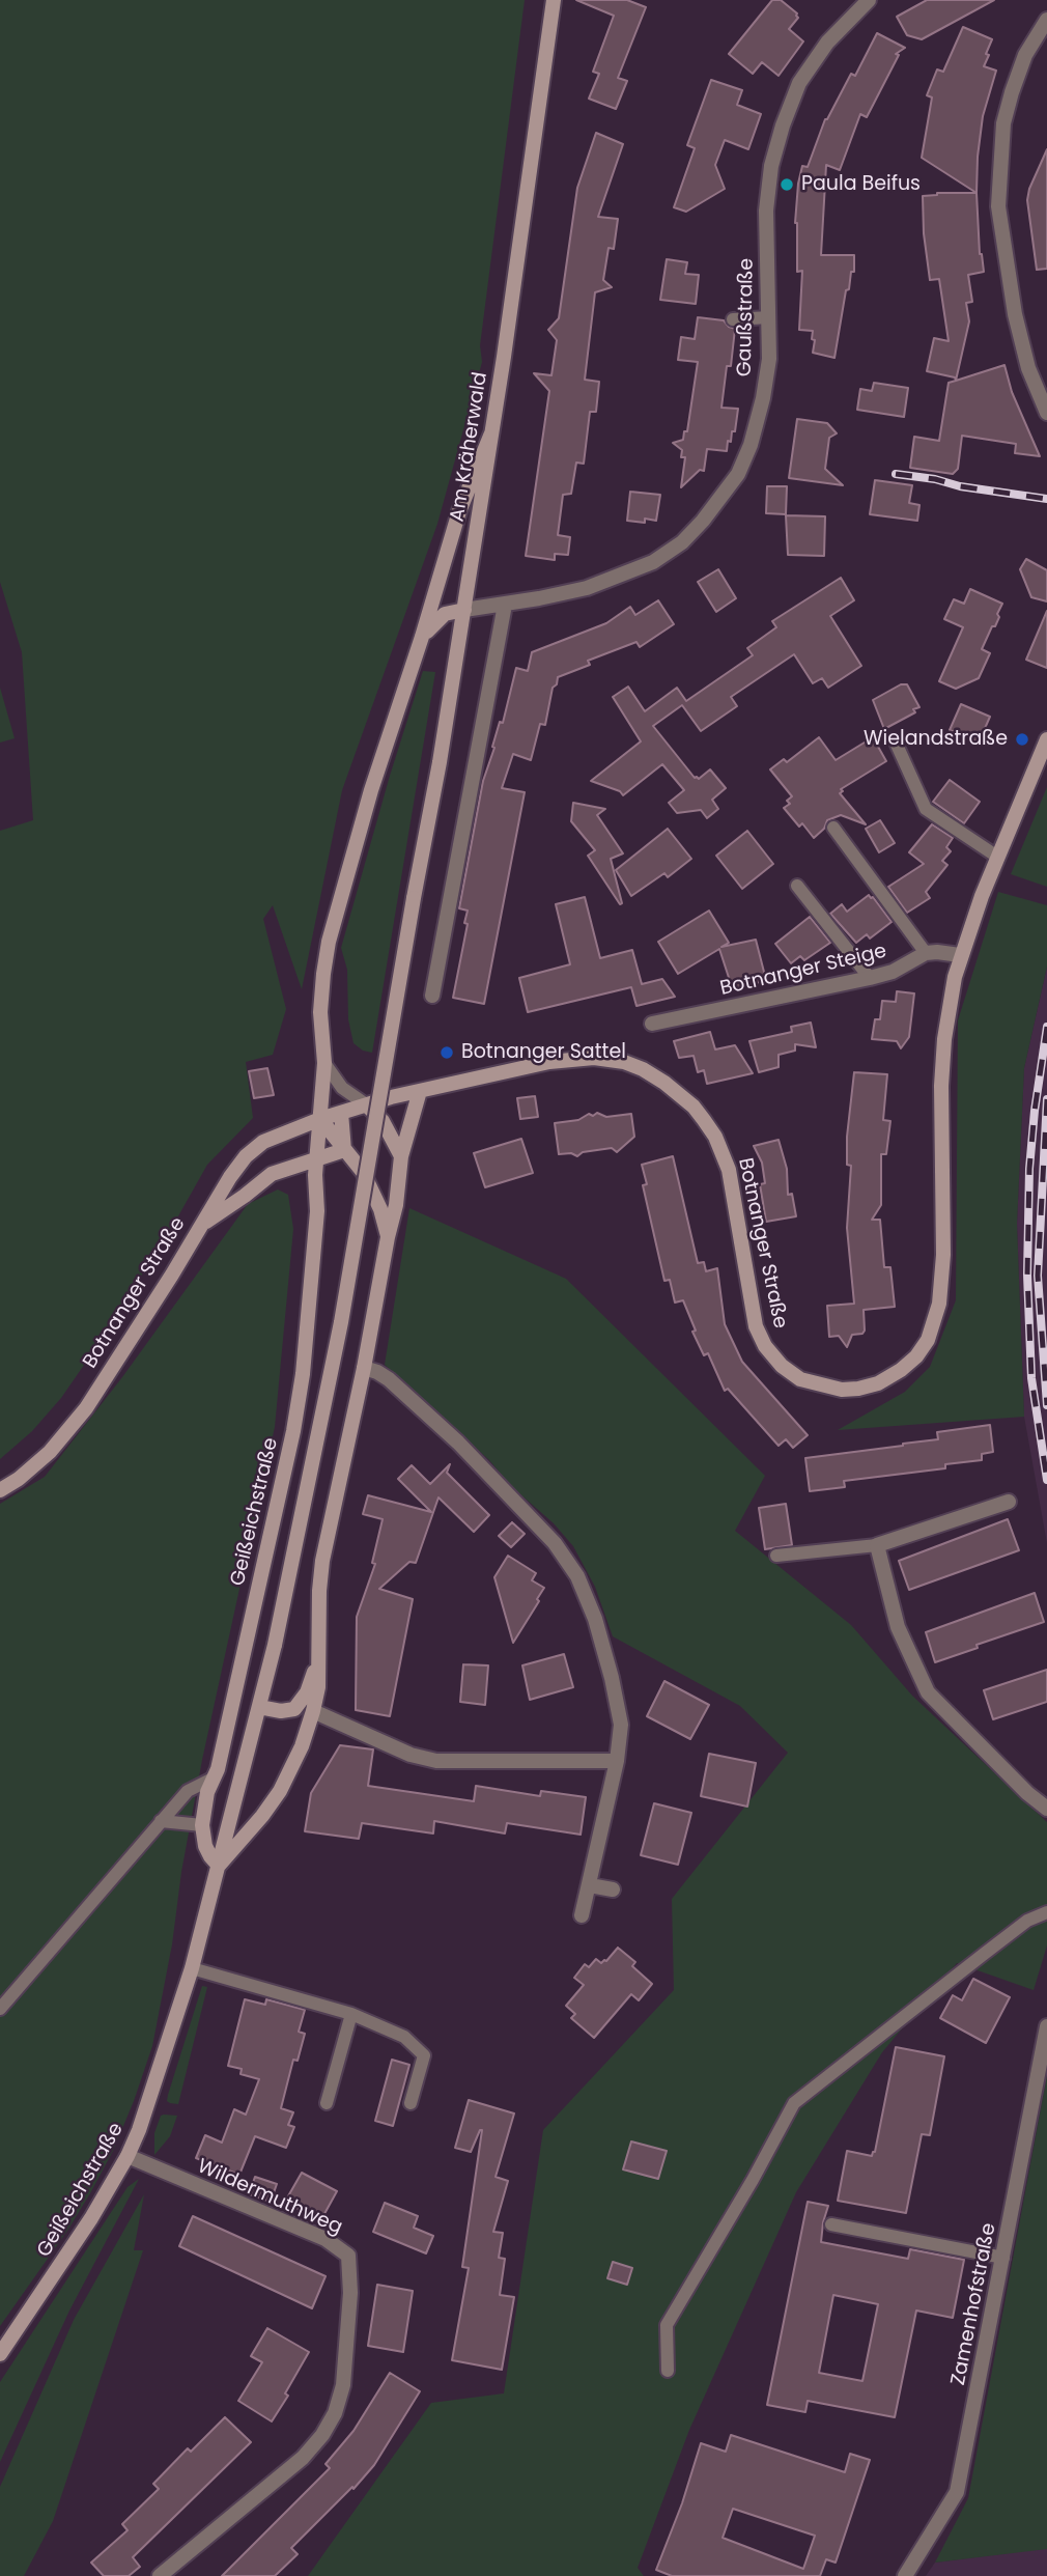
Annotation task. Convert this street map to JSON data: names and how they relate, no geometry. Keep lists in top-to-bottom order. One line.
{"streets":{"main road":["Am Kräherwald","Botnanger Straße","Geißeichstraße"],"street":["Gaußstraße","Botnanger Steige","Wildermuthweg","Zamenhofstraße"]},"crossings":[["Gaußstraße","Am Kräherwald"],["Am Kräherwald","Geißeichstraße"],["Botnanger Straße","Geißeichstraße"],["Geißeichstraße","Wildermuthweg"]],"places":["Paula Beifus","Wielandstraße","Botnanger Sattel"]}
